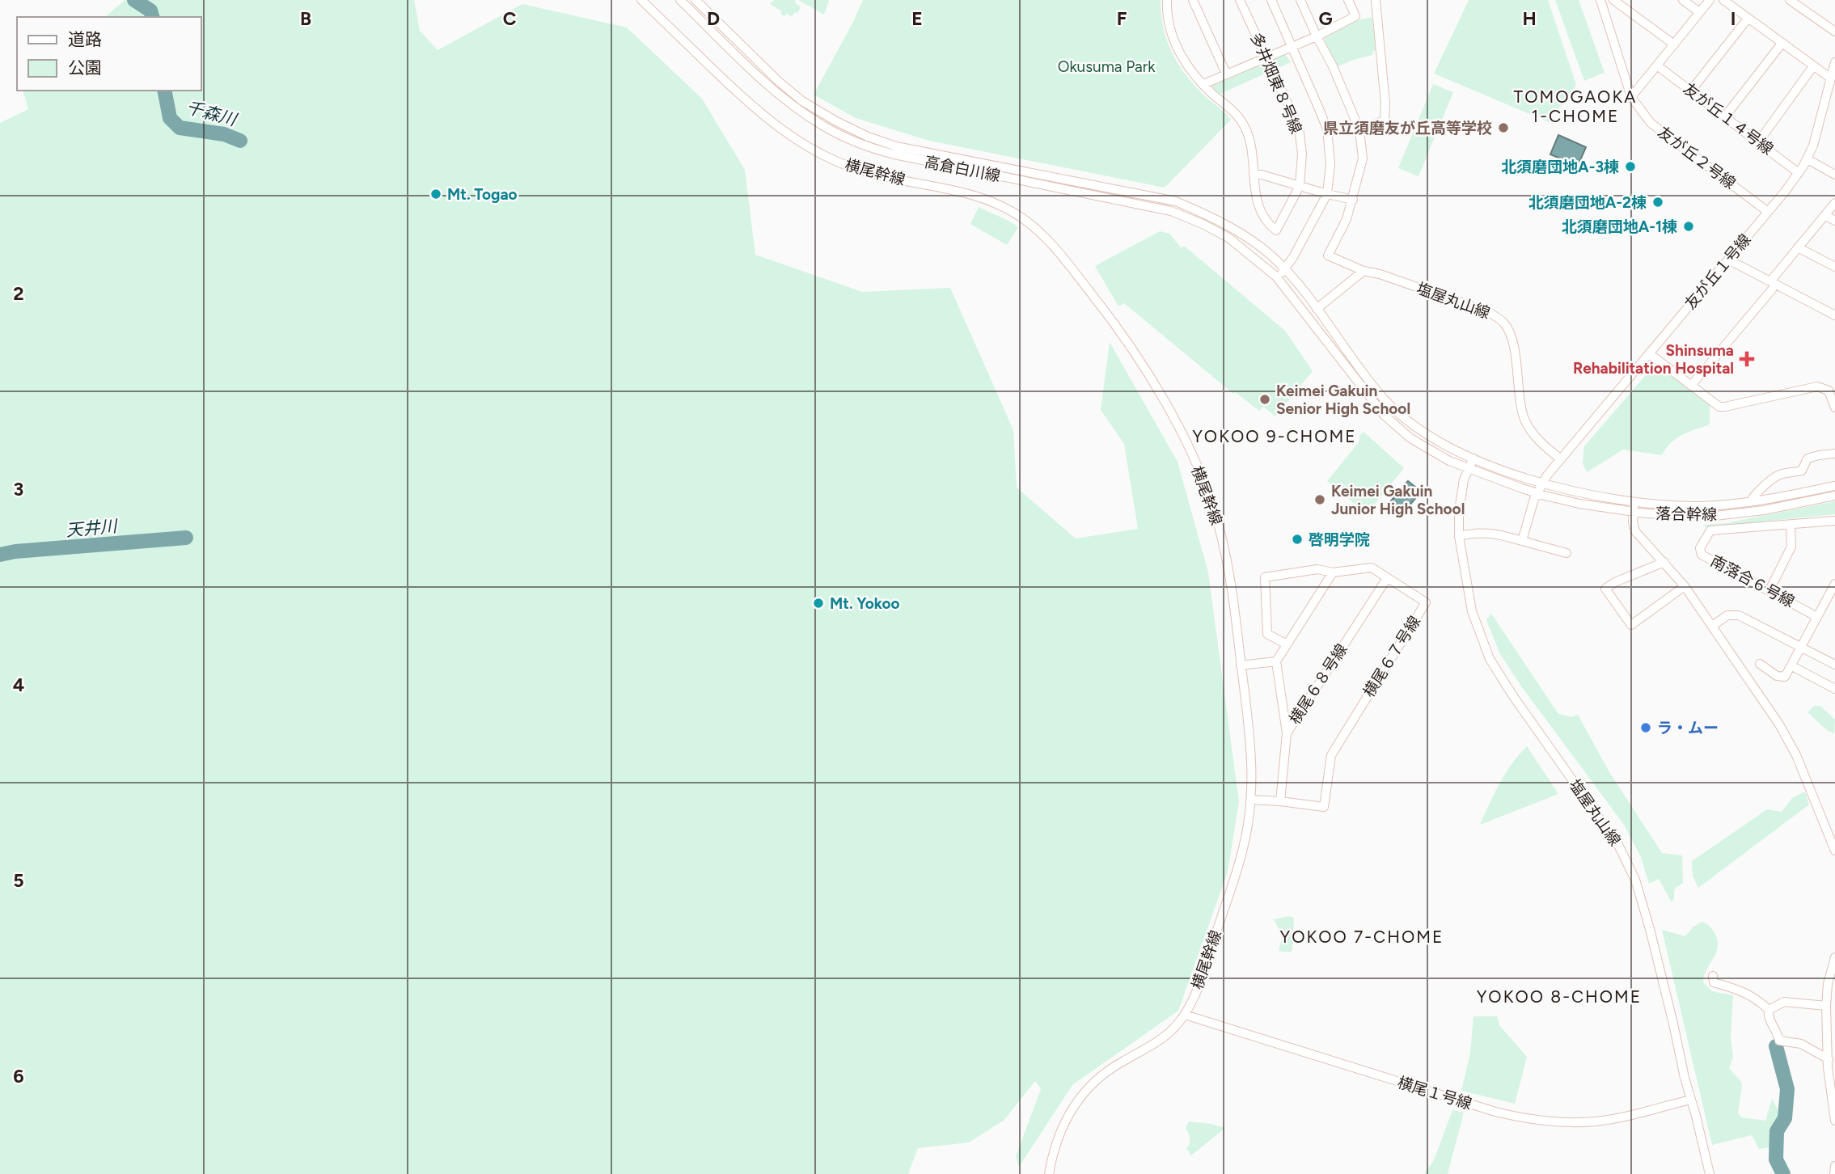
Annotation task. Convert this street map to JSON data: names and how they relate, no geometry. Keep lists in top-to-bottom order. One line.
{"streets":{"street":["多井畑東８号線","友が丘１４号線","友が丘２号線","高倉白川線","横尾幹線","友が丘１号線","塩屋丸山線","落合幹線","南落合６号線","横尾６７号線","横尾６８号線","横尾１号線"]},"crossings":[["友が丘１４号線","友が丘１号線"],["友が丘２号線","友が丘１号線"],["横尾幹線","横尾６７号線"],["横尾幹線","横尾１号線"],["友が丘１号線","塩屋丸山線"],["塩屋丸山線","横尾１号線"],["横尾６７号線","横尾６８号線"]],"districts":["TOMOGAOKA 1-CHOME","YOKOO 9-CHOME","YOKOO 7-CHOME","YOKOO 8-CHOME"],"water":["千森川","天井川"],"parks":["Okusuma Park"],"places":{"other":["県立須磨友が丘高等学校","北須磨団地A-3棟","Mt. Togao","北須磨団地A-2棟","北須磨団地A-1棟","Keimei Gakuin Senior High School","Keimei Gakuin Junior High School","啓明学院","Mt. Yokoo","ラ・ムー"],"health":["Shinsuma Rehabilitation Hospital"]},"legend":["道路","公園"],"grid":{"columns":["B","C","D","E","F","G","H","I"],"rows":["2","3","4","5","6"]}}
